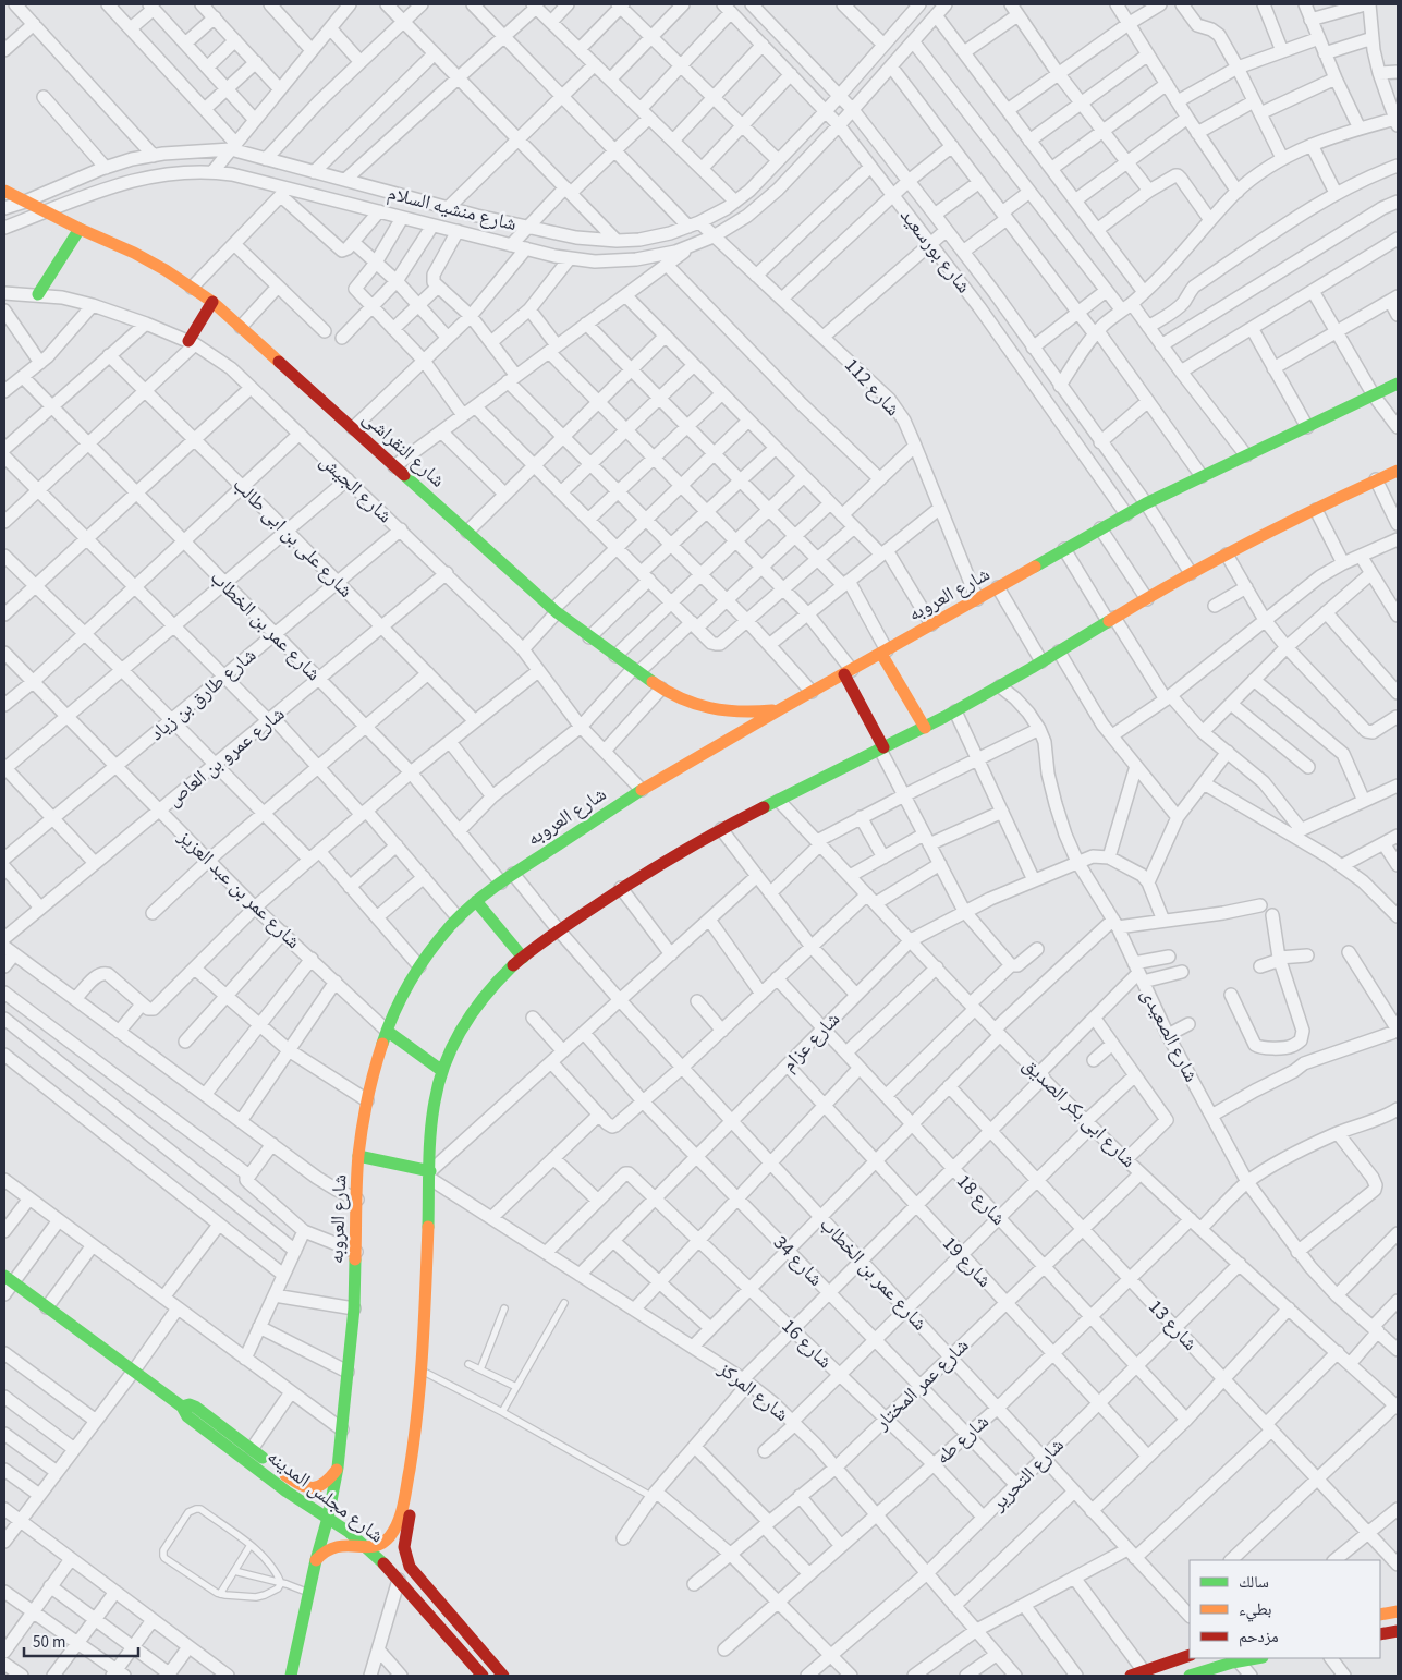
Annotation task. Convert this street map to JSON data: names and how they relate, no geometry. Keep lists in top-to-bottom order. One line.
{"streets":{"street":["شارع منشيه السلام","شارع بورسعيد","شارع 112","شارع النقراشى","شارع الجيش","شارع على بن ابى طالب","شارع العروبه","شارع عمر بن الخطاب","شارع طارق بن زياد","شارع عمرو بن العاص","شارع عمر بن عبد العزيز","شارع الصعيدى","شارع عزام","شارع ابى بكر الصديق","شارع 18","شارع 34","شارع 19","شارع 13","شارع 16","شارع عمر المختار","شارع المركز","شارع طه","شارع التحرير","شارع مجلس المدينه"]},"crossings":[["شارع منشيه السلام","شارع بورسعيد"],["شارع منشيه السلام","شارع 112"],["شارع منشيه السلام","شارع النقراشى"],["شارع بورسعيد","شارع العروبه"],["شارع 112","شارع العروبه"],["شارع النقراشى","شارع العروبه"],["شارع الجيش","شارع العروبه"],["شارع الجيش","شارع طارق بن زياد"],["شارع الجيش","شارع عمرو بن العاص"],["شارع على بن ابى طالب","شارع طارق بن زياد"],["شارع على بن ابى طالب","شارع عمرو بن العاص"],["شارع العروبه","شارع عمر بن الخطاب"],["شارع العروبه","شارع عمر بن عبد العزيز"],["شارع العروبه","شارع مجلس المدينه"],["شارع عمر بن الخطاب","شارع طارق بن زياد"],["شارع عمر بن الخطاب","شارع عمرو بن العاص"],["شارع عمر بن الخطاب","شارع عزام"],["شارع عمر بن الخطاب","شارع عمر المختار"],["شارع عمر بن الخطاب","شارع طه"],["شارع عمر بن الخطاب","شارع التحرير"],["شارع طارق بن زياد","شارع عمر بن عبد العزيز"],["شارع عمرو بن العاص","شارع عمر بن عبد العزيز"],["شارع الصعيدى","شارع عزام"],["شارع عزام","شارع ابى بكر الصديق"],["شارع عزام","شارع 18"],["شارع عزام","شارع 34"],["شارع عزام","شارع 19"],["شارع عزام","شارع 16"],["شارع عزام","شارع المركز"],["شارع ابى بكر الصديق","شارع عمر المختار"],["شارع ابى بكر الصديق","شارع طه"],["شارع ابى بكر الصديق","شارع التحرير"],["شارع 18","شارع عمر المختار"],["شارع 18","شارع طه"],["شارع 18","شارع التحرير"],["شارع 34","شارع عمر المختار"],["شارع 34","شارع طه"],["شارع 34","شارع التحرير"],["شارع 19","شارع عمر المختار"],["شارع 19","شارع طه"],["شارع 19","شارع التحرير"],["شارع 13","شارع عمر المختار"],["شارع 13","شارع طه"],["شارع 13","شارع التحرير"],["شارع 16","شارع عمر المختار"],["شارع 16","شارع طه"],["شارع 16","شارع التحرير"],["شارع عمر المختار","شارع المركز"],["شارع المركز","شارع طه"],["شارع المركز","شارع التحرير"]],"legend":["سالك","بطيء","مزدحم"],"scale_bar":"50 m"}
